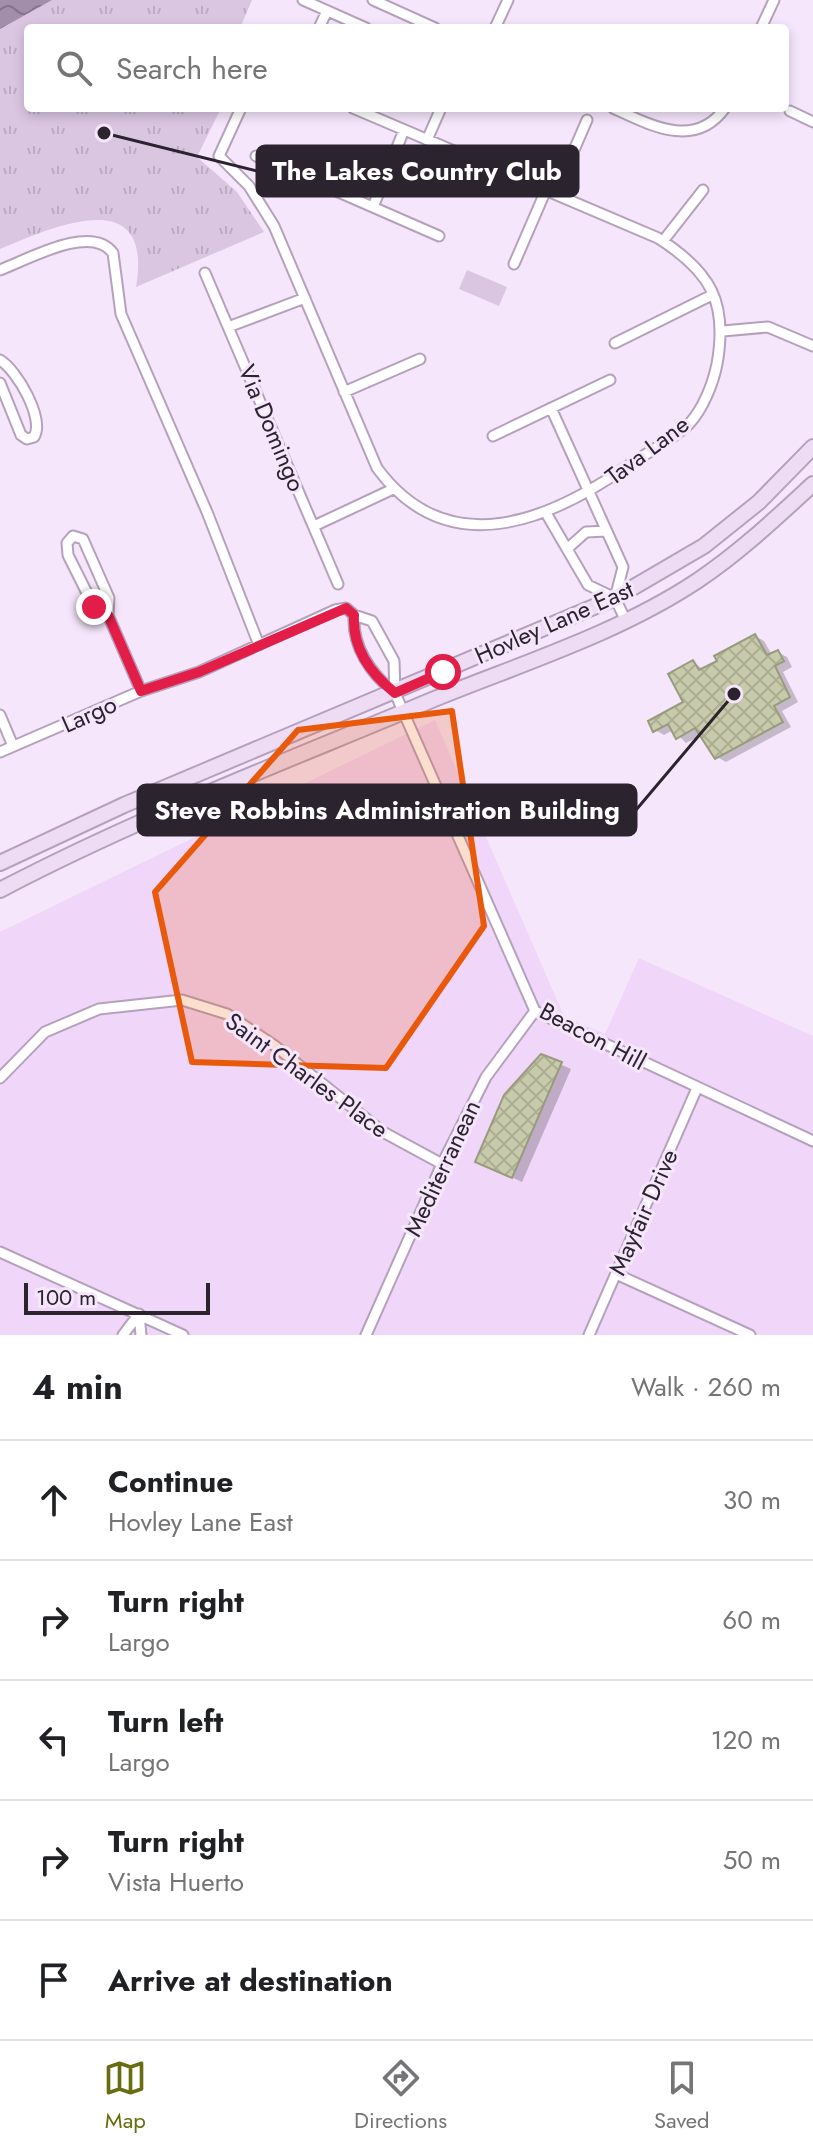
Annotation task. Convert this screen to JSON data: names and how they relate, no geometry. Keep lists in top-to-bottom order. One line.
{"streets":{"main road":["Hovley Lane East"],"street":["Via Domingo","Tava Lane","Largo","Beacon Hill","Saint Charles Place","Mediterranean","Mayfair Drive"]},"crossings":[["Tava Lane","Hovley Lane East"],["Hovley Lane East","Beacon Hill"],["Beacon Hill","Mediterranean"],["Beacon Hill","Mayfair Drive"],["Saint Charles Place","Mediterranean"]],"places":["The Lakes Country Club","Steve Robbins Administration Building"],"scale_bar":"100 m","page":{"search":"Search here","scale":"100 m","heading":["4 min","Walk · 260 m"],"list":[["Continue","Hovley Lane East","30 m"],["Turn right","Largo","60 m"],["Turn left","Largo","120 m"],["Turn right","Vista Huerto","50 m"],"Arrive at destination"],"nav":["Map","Directions","Saved"]}}
